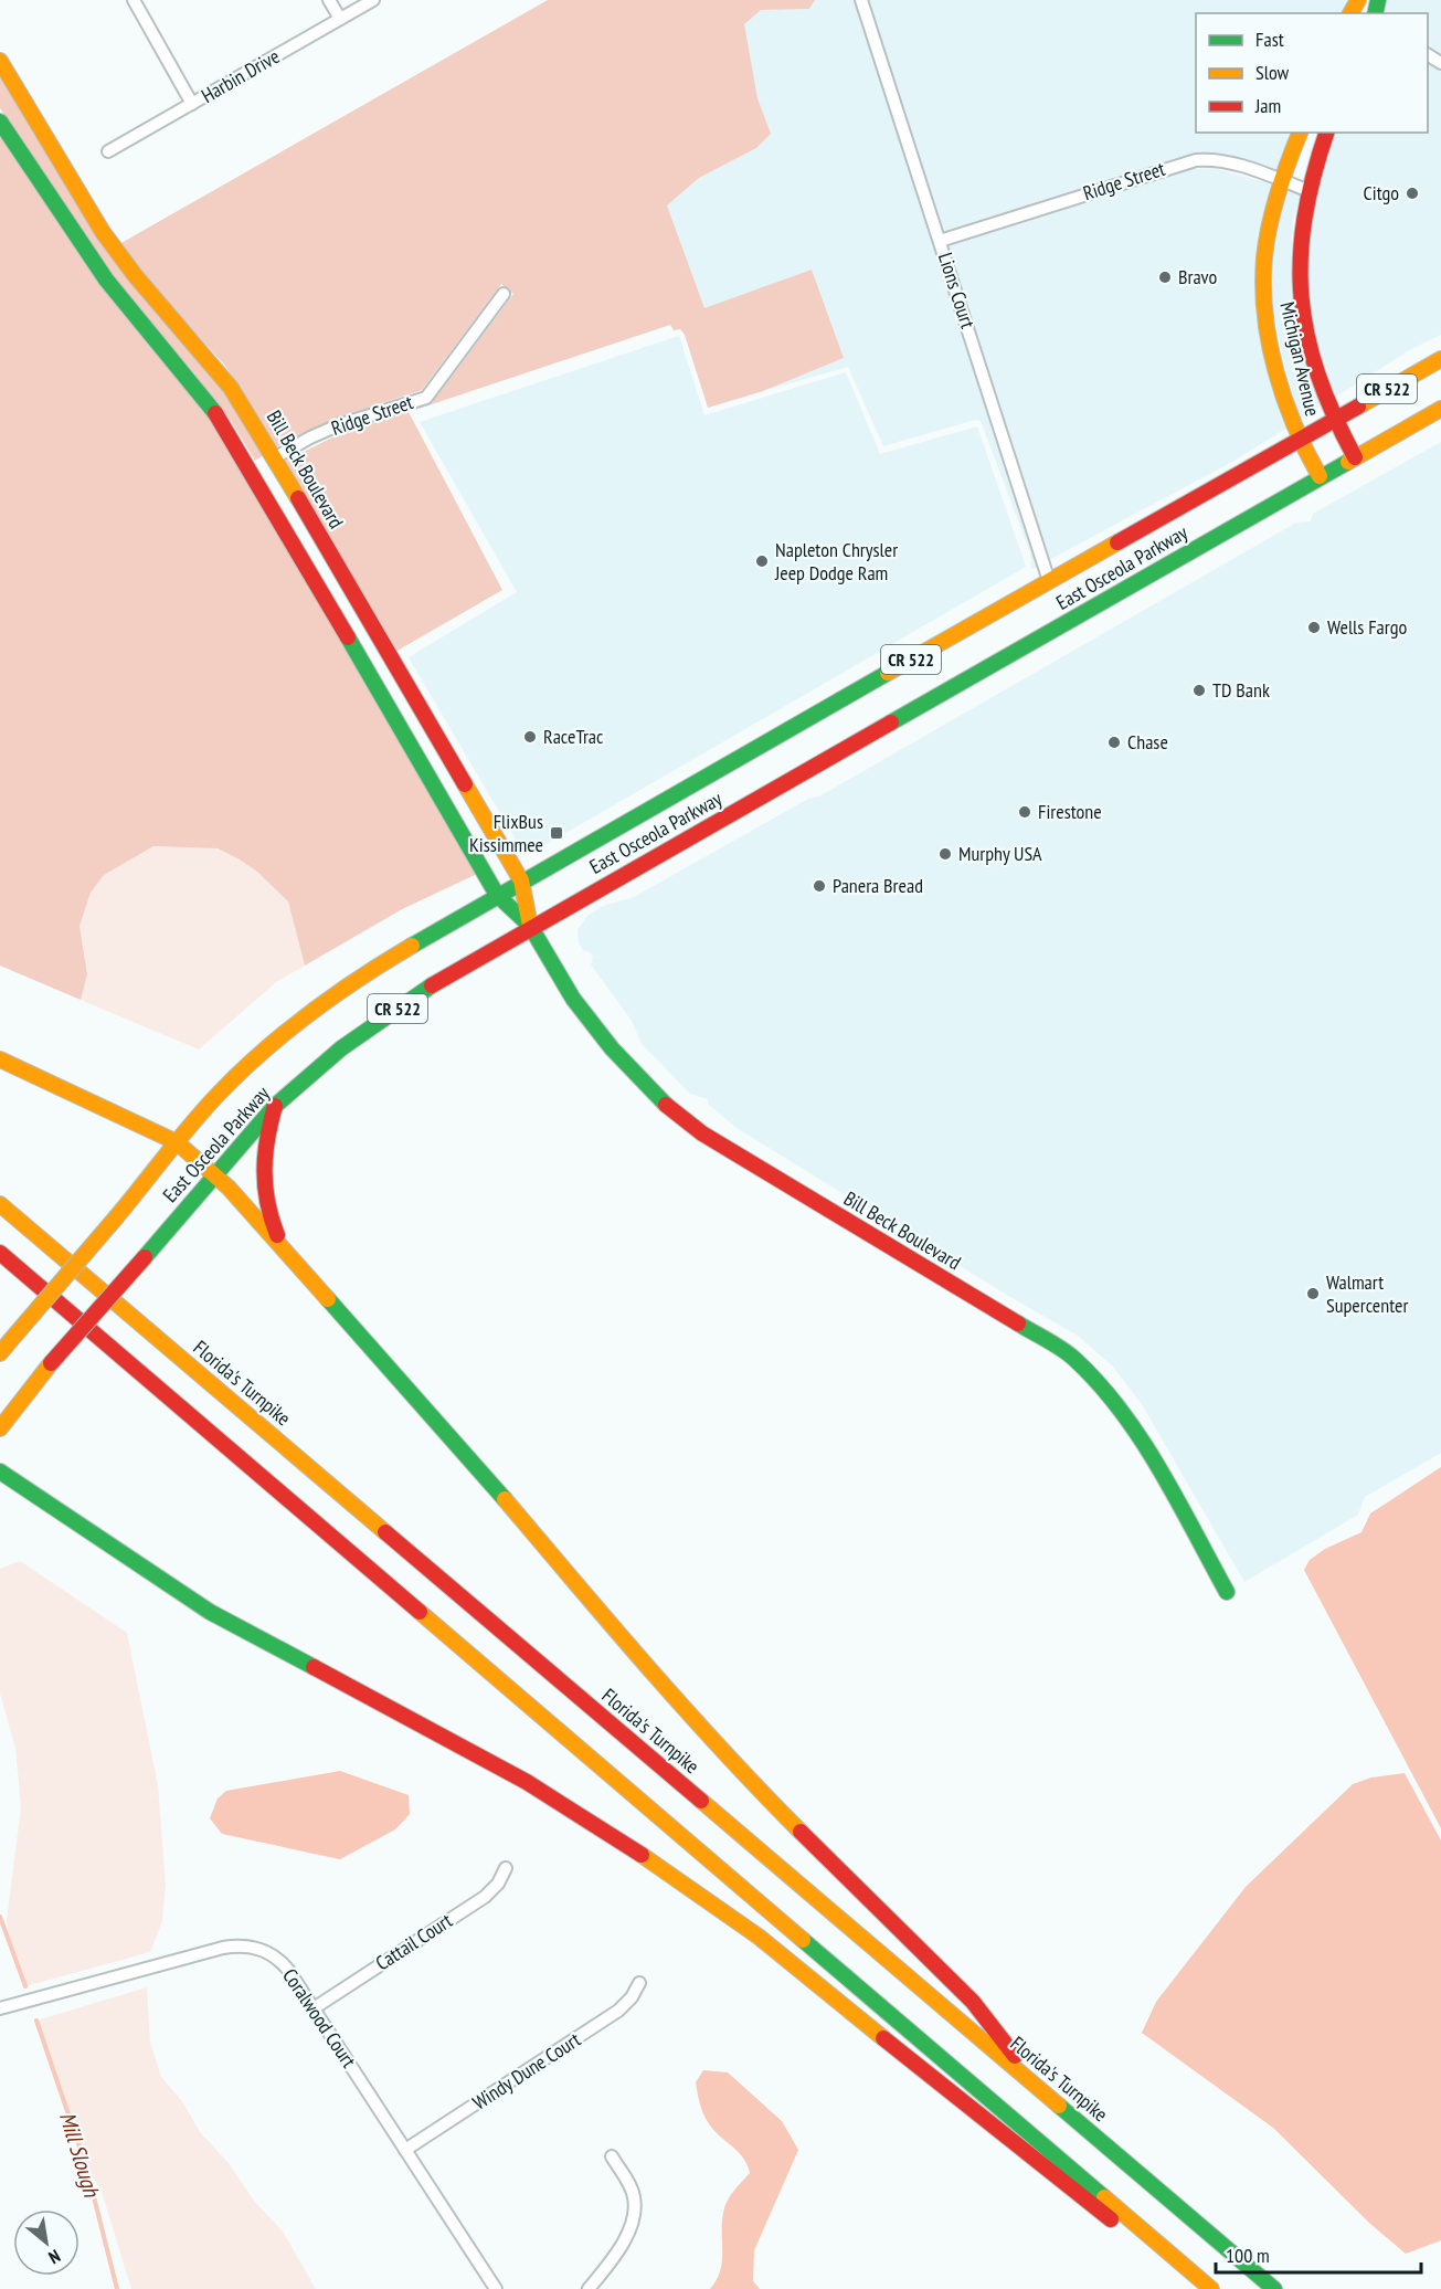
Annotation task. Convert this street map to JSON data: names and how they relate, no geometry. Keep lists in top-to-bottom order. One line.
{"streets":{"main road":["Michigan Avenue","CR 522","Bill Beck Boulevard","East Osceola Parkway","Florida's Turnpike"],"street":["Harbin Drive","Ridge Street","Lions Court","Cattail Court","Coralwood Court","Windy Dune Court"]},"crossings":[["Ridge Street","Lions Court"],["Ridge Street","Michigan Avenue"],["Ridge Street","Bill Beck Boulevard"],["Lions Court","East Osceola Parkway"],["Michigan Avenue","East Osceola Parkway"],["Bill Beck Boulevard","East Osceola Parkway"],["Cattail Court","Coralwood Court"],["Coralwood Court","Windy Dune Court"]],"water":["Mill Slough"],"places":{"other":["Citgo","Bravo","Napleton Chrysler Jeep Dodge Ram","Wells Fargo","TD Bank","RaceTrac","Chase","Firestone","Murphy USA","Panera Bread","Walmart Supercenter"],"transit":["FlixBus Kissimmee"]},"legend":["Fast","Slow","Jam"],"scale_bar":"100 m","north":"bottom right"}
